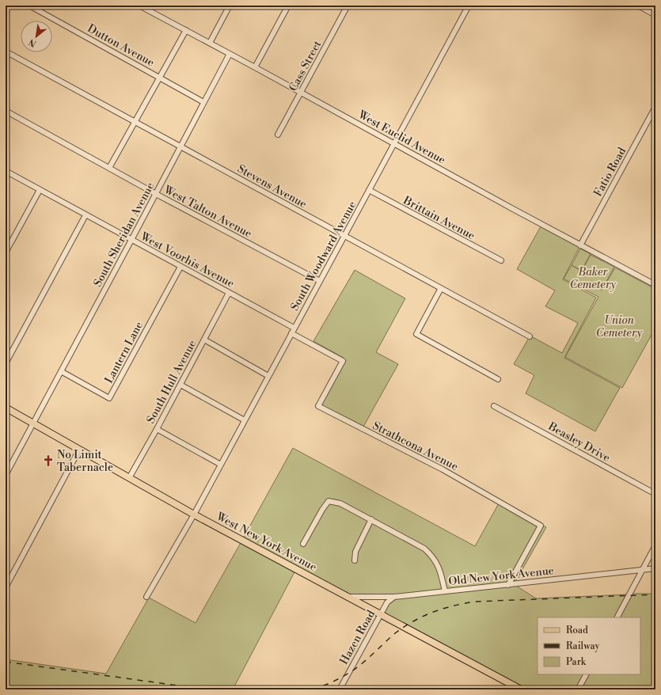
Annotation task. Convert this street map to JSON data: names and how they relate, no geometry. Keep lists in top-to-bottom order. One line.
{"streets":{"main road":["West New York Avenue"],"street":["Dutton Avenue","Cass Street","West Euclid Avenue","Fatio Road","Stevens Avenue","West Talton Avenue","Brittain Avenue","South Sheridan Avenue","South Woodward Avenue","West Voorhis Avenue","Lantern Lane","South Hull Avenue","Beasley Drive","Strathcona Avenue","Old New York Avenue","Hazen Road"]},"crossings":[["Dutton Avenue","South Sheridan Avenue"],["Cass Street","West Euclid Avenue"],["West Euclid Avenue","Fatio Road"],["West Euclid Avenue","South Sheridan Avenue"],["West Euclid Avenue","South Woodward Avenue"],["Stevens Avenue","South Sheridan Avenue"],["Stevens Avenue","South Woodward Avenue"],["West Talton Avenue","South Sheridan Avenue"],["West Talton Avenue","South Woodward Avenue"],["Brittain Avenue","South Woodward Avenue"],["South Sheridan Avenue","West Voorhis Avenue"],["South Sheridan Avenue","Lantern Lane"],["South Sheridan Avenue","West New York Avenue"],["South Woodward Avenue","West Voorhis Avenue"],["South Woodward Avenue","Strathcona Avenue"],["South Woodward Avenue","West New York Avenue"],["West Voorhis Avenue","Lantern Lane"],["West Voorhis Avenue","South Hull Avenue"],["South Hull Avenue","West New York Avenue"],["Strathcona Avenue","Old New York Avenue"],["West New York Avenue","Old New York Avenue"],["West New York Avenue","Hazen Road"],["Old New York Avenue","Hazen Road"]],"parks":["Baker Cemetery","Union Cemetery"],"places":{"church":["No Limit Tabernacle"]},"legend":["Road","Railway","Park"],"north":"bottom left"}
